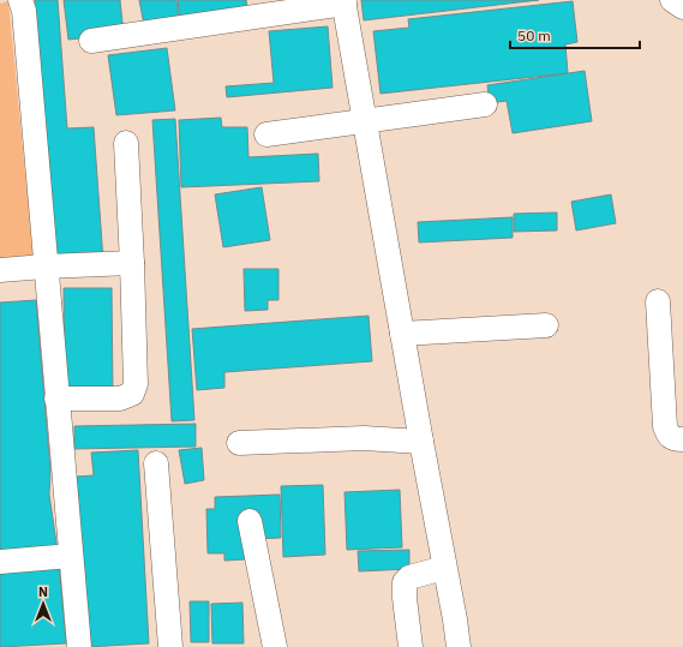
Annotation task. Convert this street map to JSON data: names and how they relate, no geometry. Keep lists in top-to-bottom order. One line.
{"scale_bar":"50 m","north":"top"}
